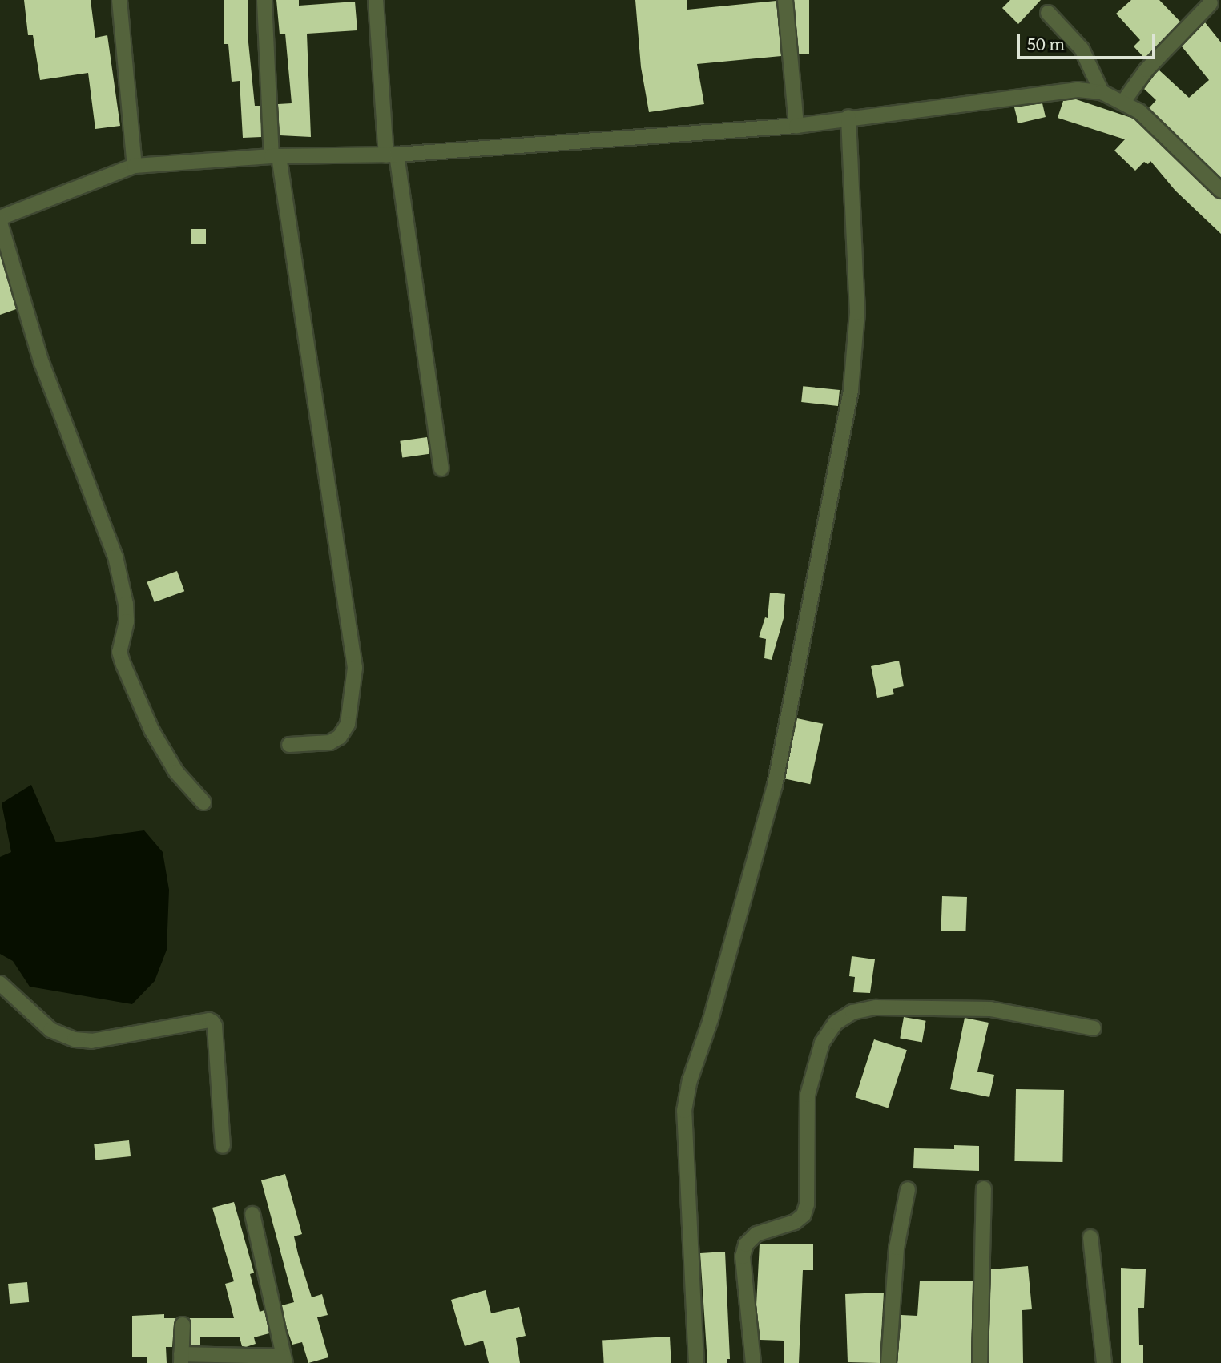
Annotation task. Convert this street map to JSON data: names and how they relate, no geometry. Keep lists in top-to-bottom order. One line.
{"scale_bar":"50 m"}
